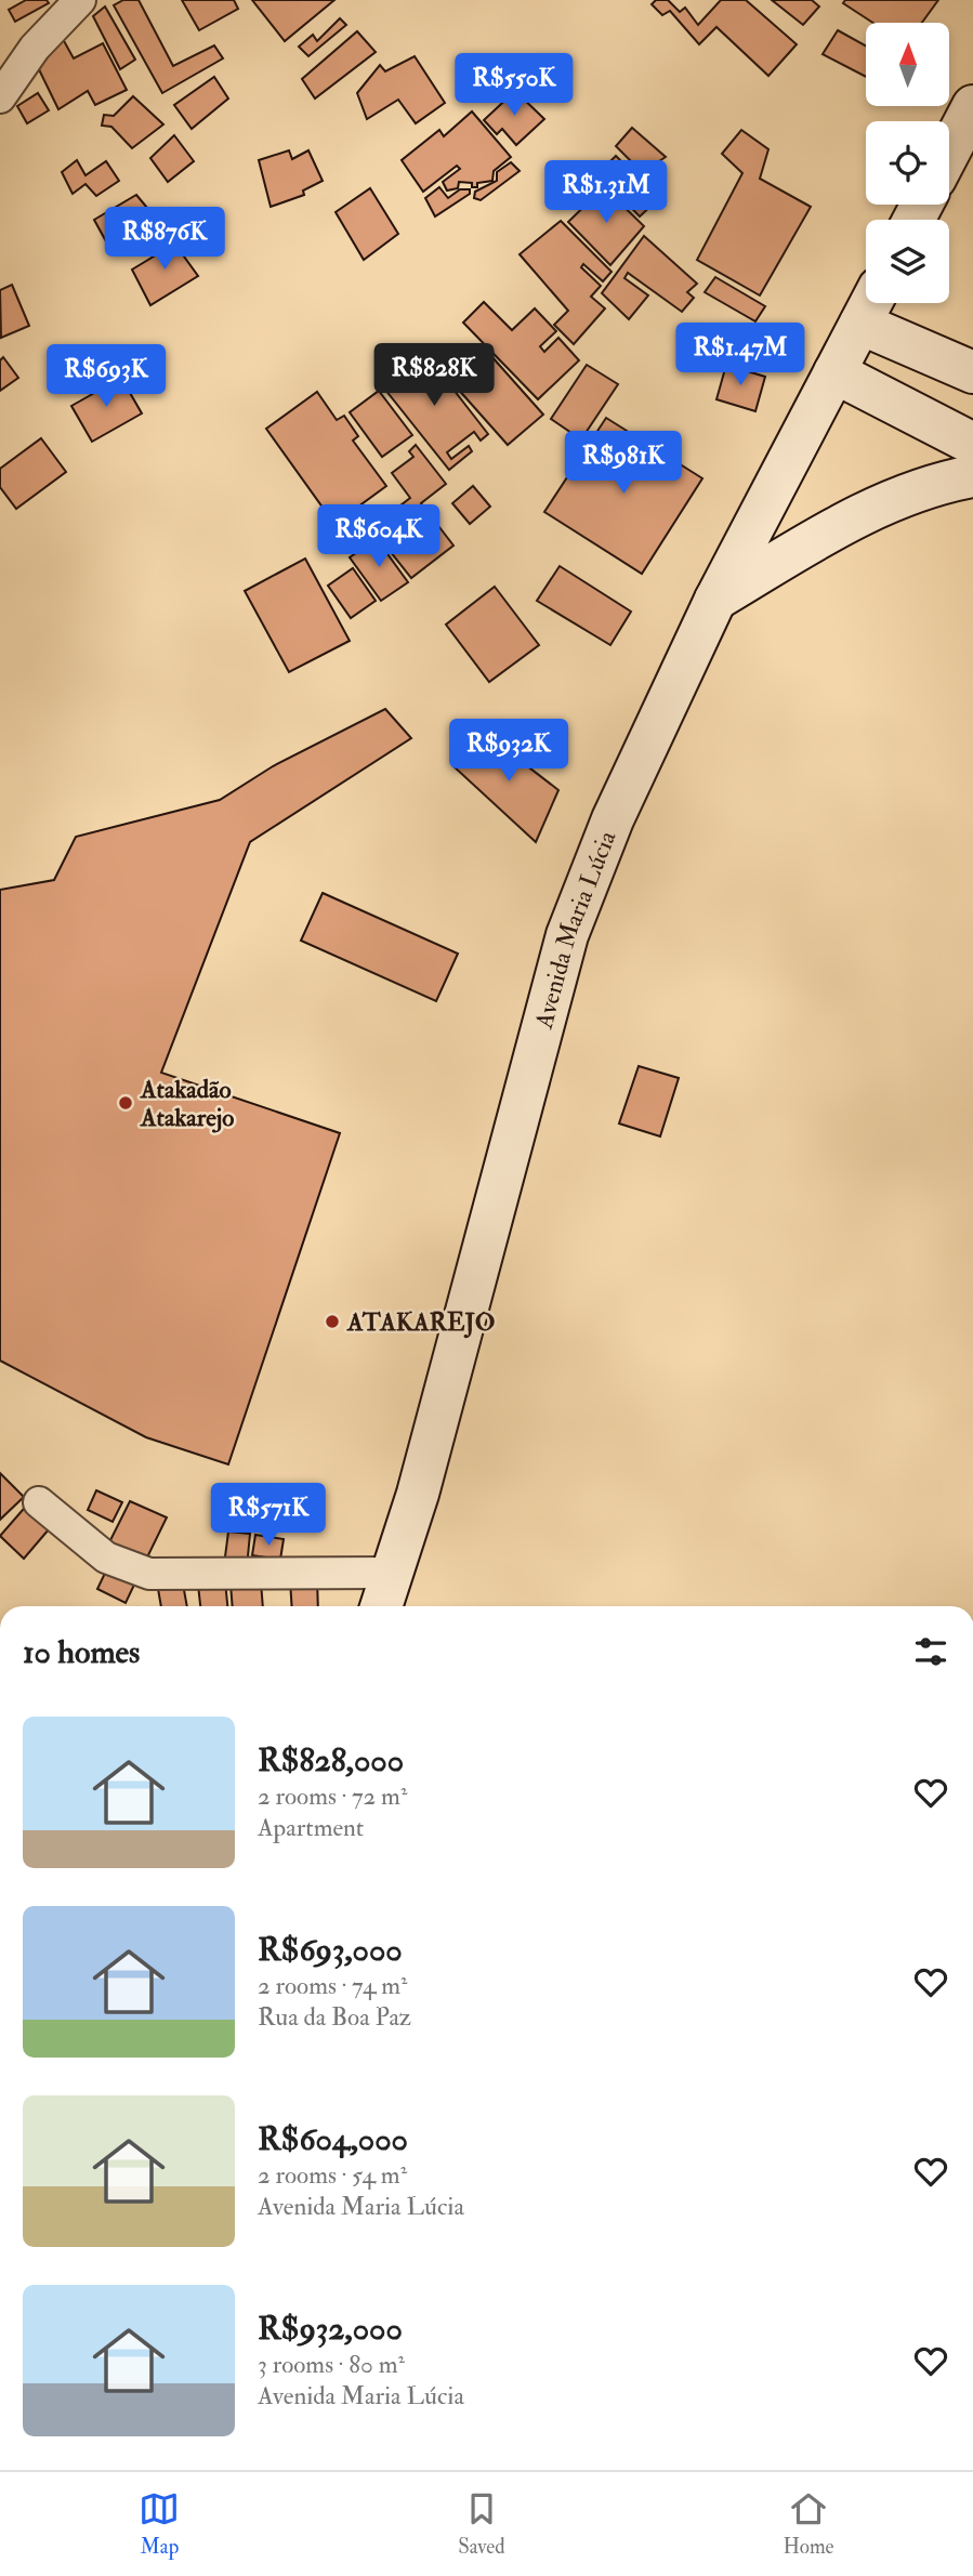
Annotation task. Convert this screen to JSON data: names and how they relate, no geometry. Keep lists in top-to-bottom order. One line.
{"streets":{"main road":["Avenida Maria Lúcia"]},"places":["Atakadão Atakarejo","ATAKAREJO"],"north":"top","page":{"price":["R$550K","R$1.31M","R$876K","R$1.47M","R$828K","R$693K","R$981K","R$604K","R$932K","R$571K"],"heading":"10 homes","list":[{"name":"R$828,000","note":"2 rooms · 72 m² · Apartment"},{"name":"R$693,000","note":"2 rooms · 74 m² · Rua da Boa Paz"},{"name":"R$604,000","note":"2 rooms · 54 m² · Avenida Maria Lúcia"},{"name":"R$932,000","note":"3 rooms · 80 m² · Avenida Maria Lúcia"}],"tabs":["Map","Saved","Home"]}}
